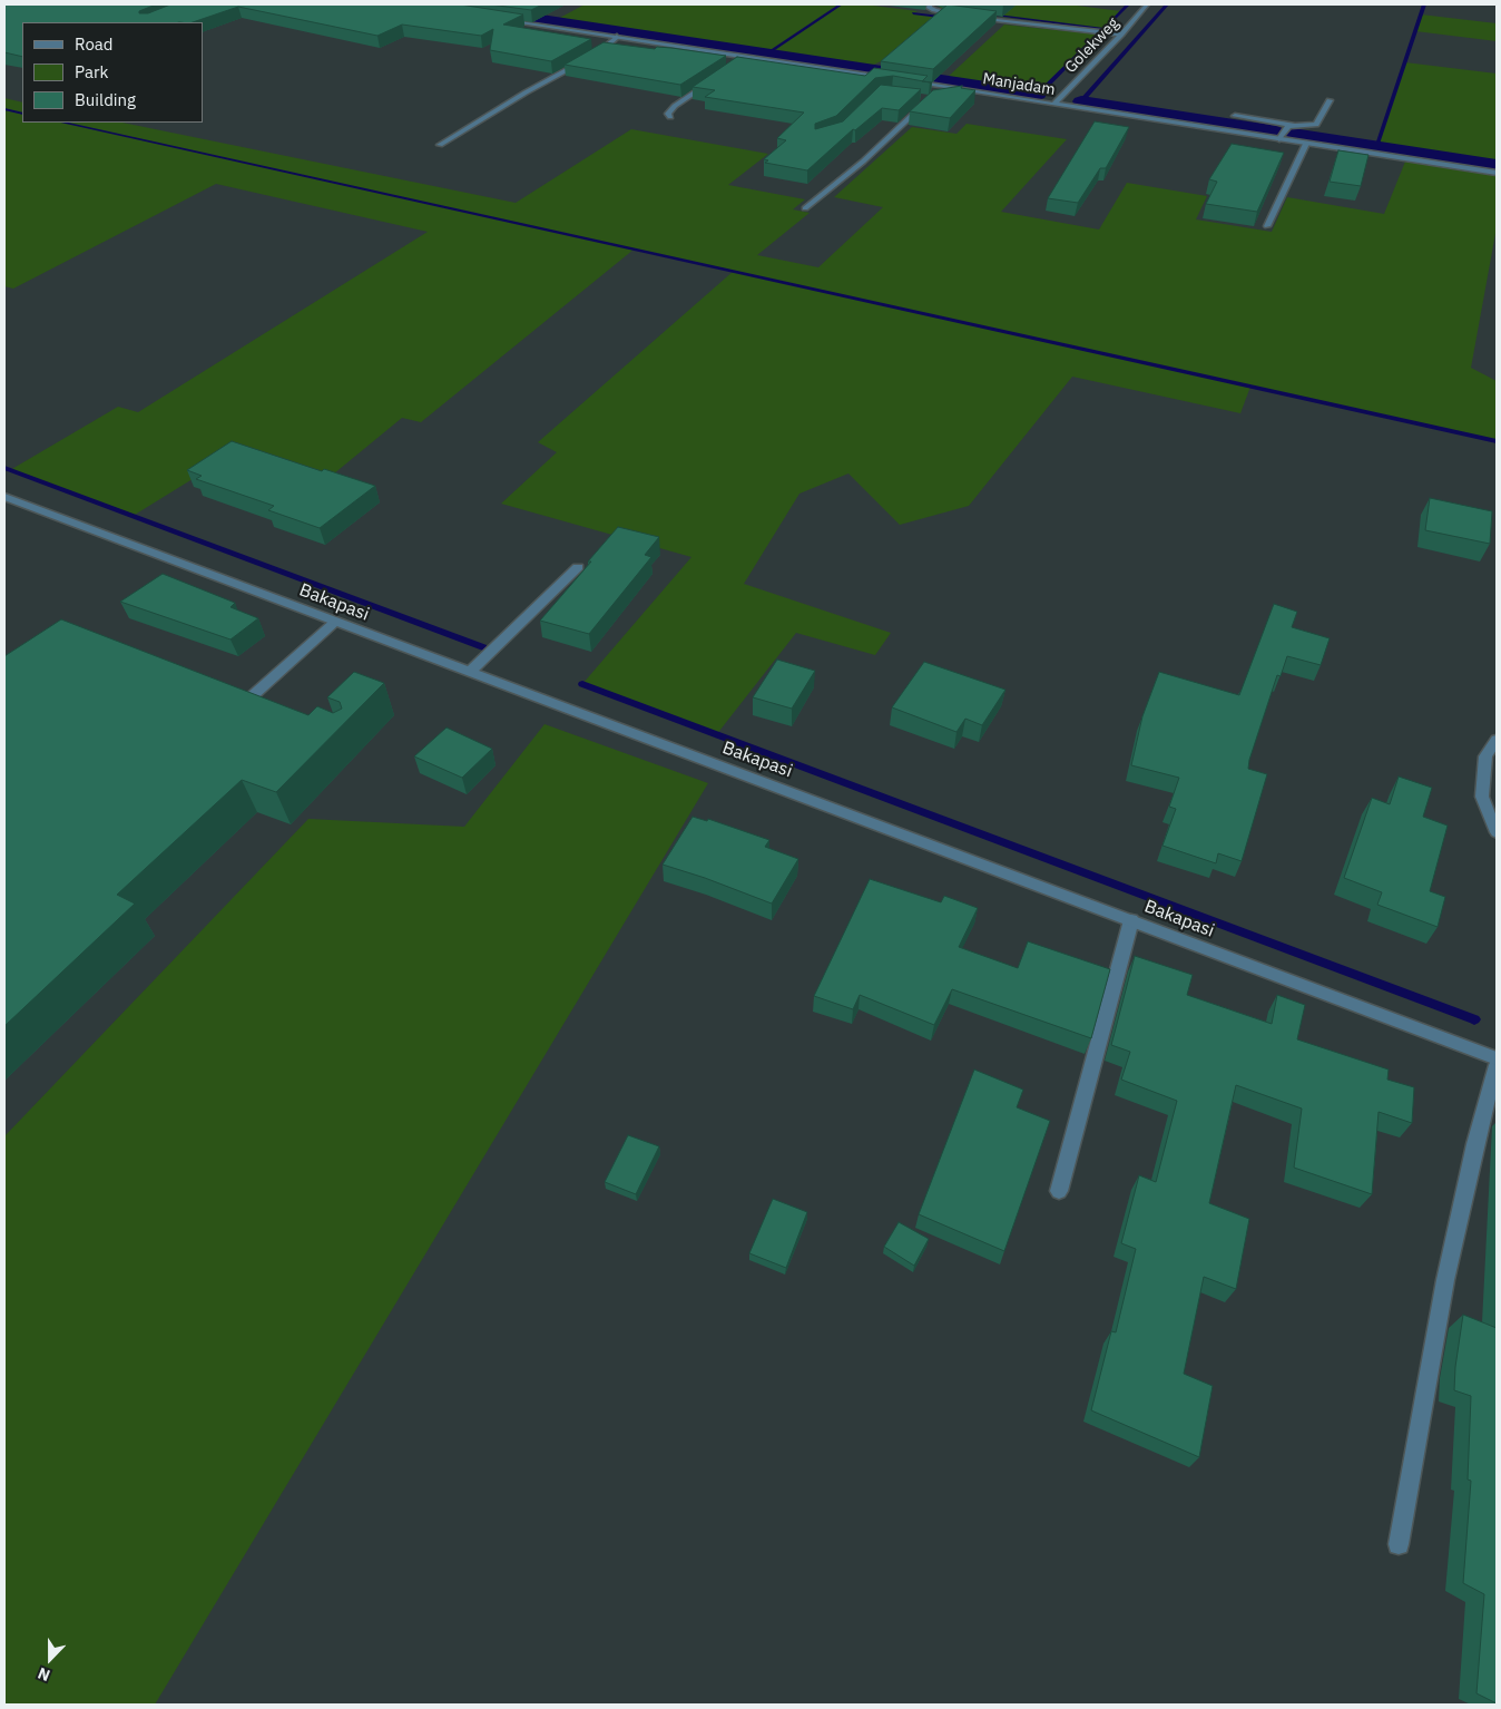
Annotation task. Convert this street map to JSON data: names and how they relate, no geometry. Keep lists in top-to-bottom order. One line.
{"streets":{"street":["Golekweg","Manjadam","Bakapasi"]},"crossings":[["Golekweg","Manjadam"]],"legend":["Road","Park","Building"],"north":"bottom"}
